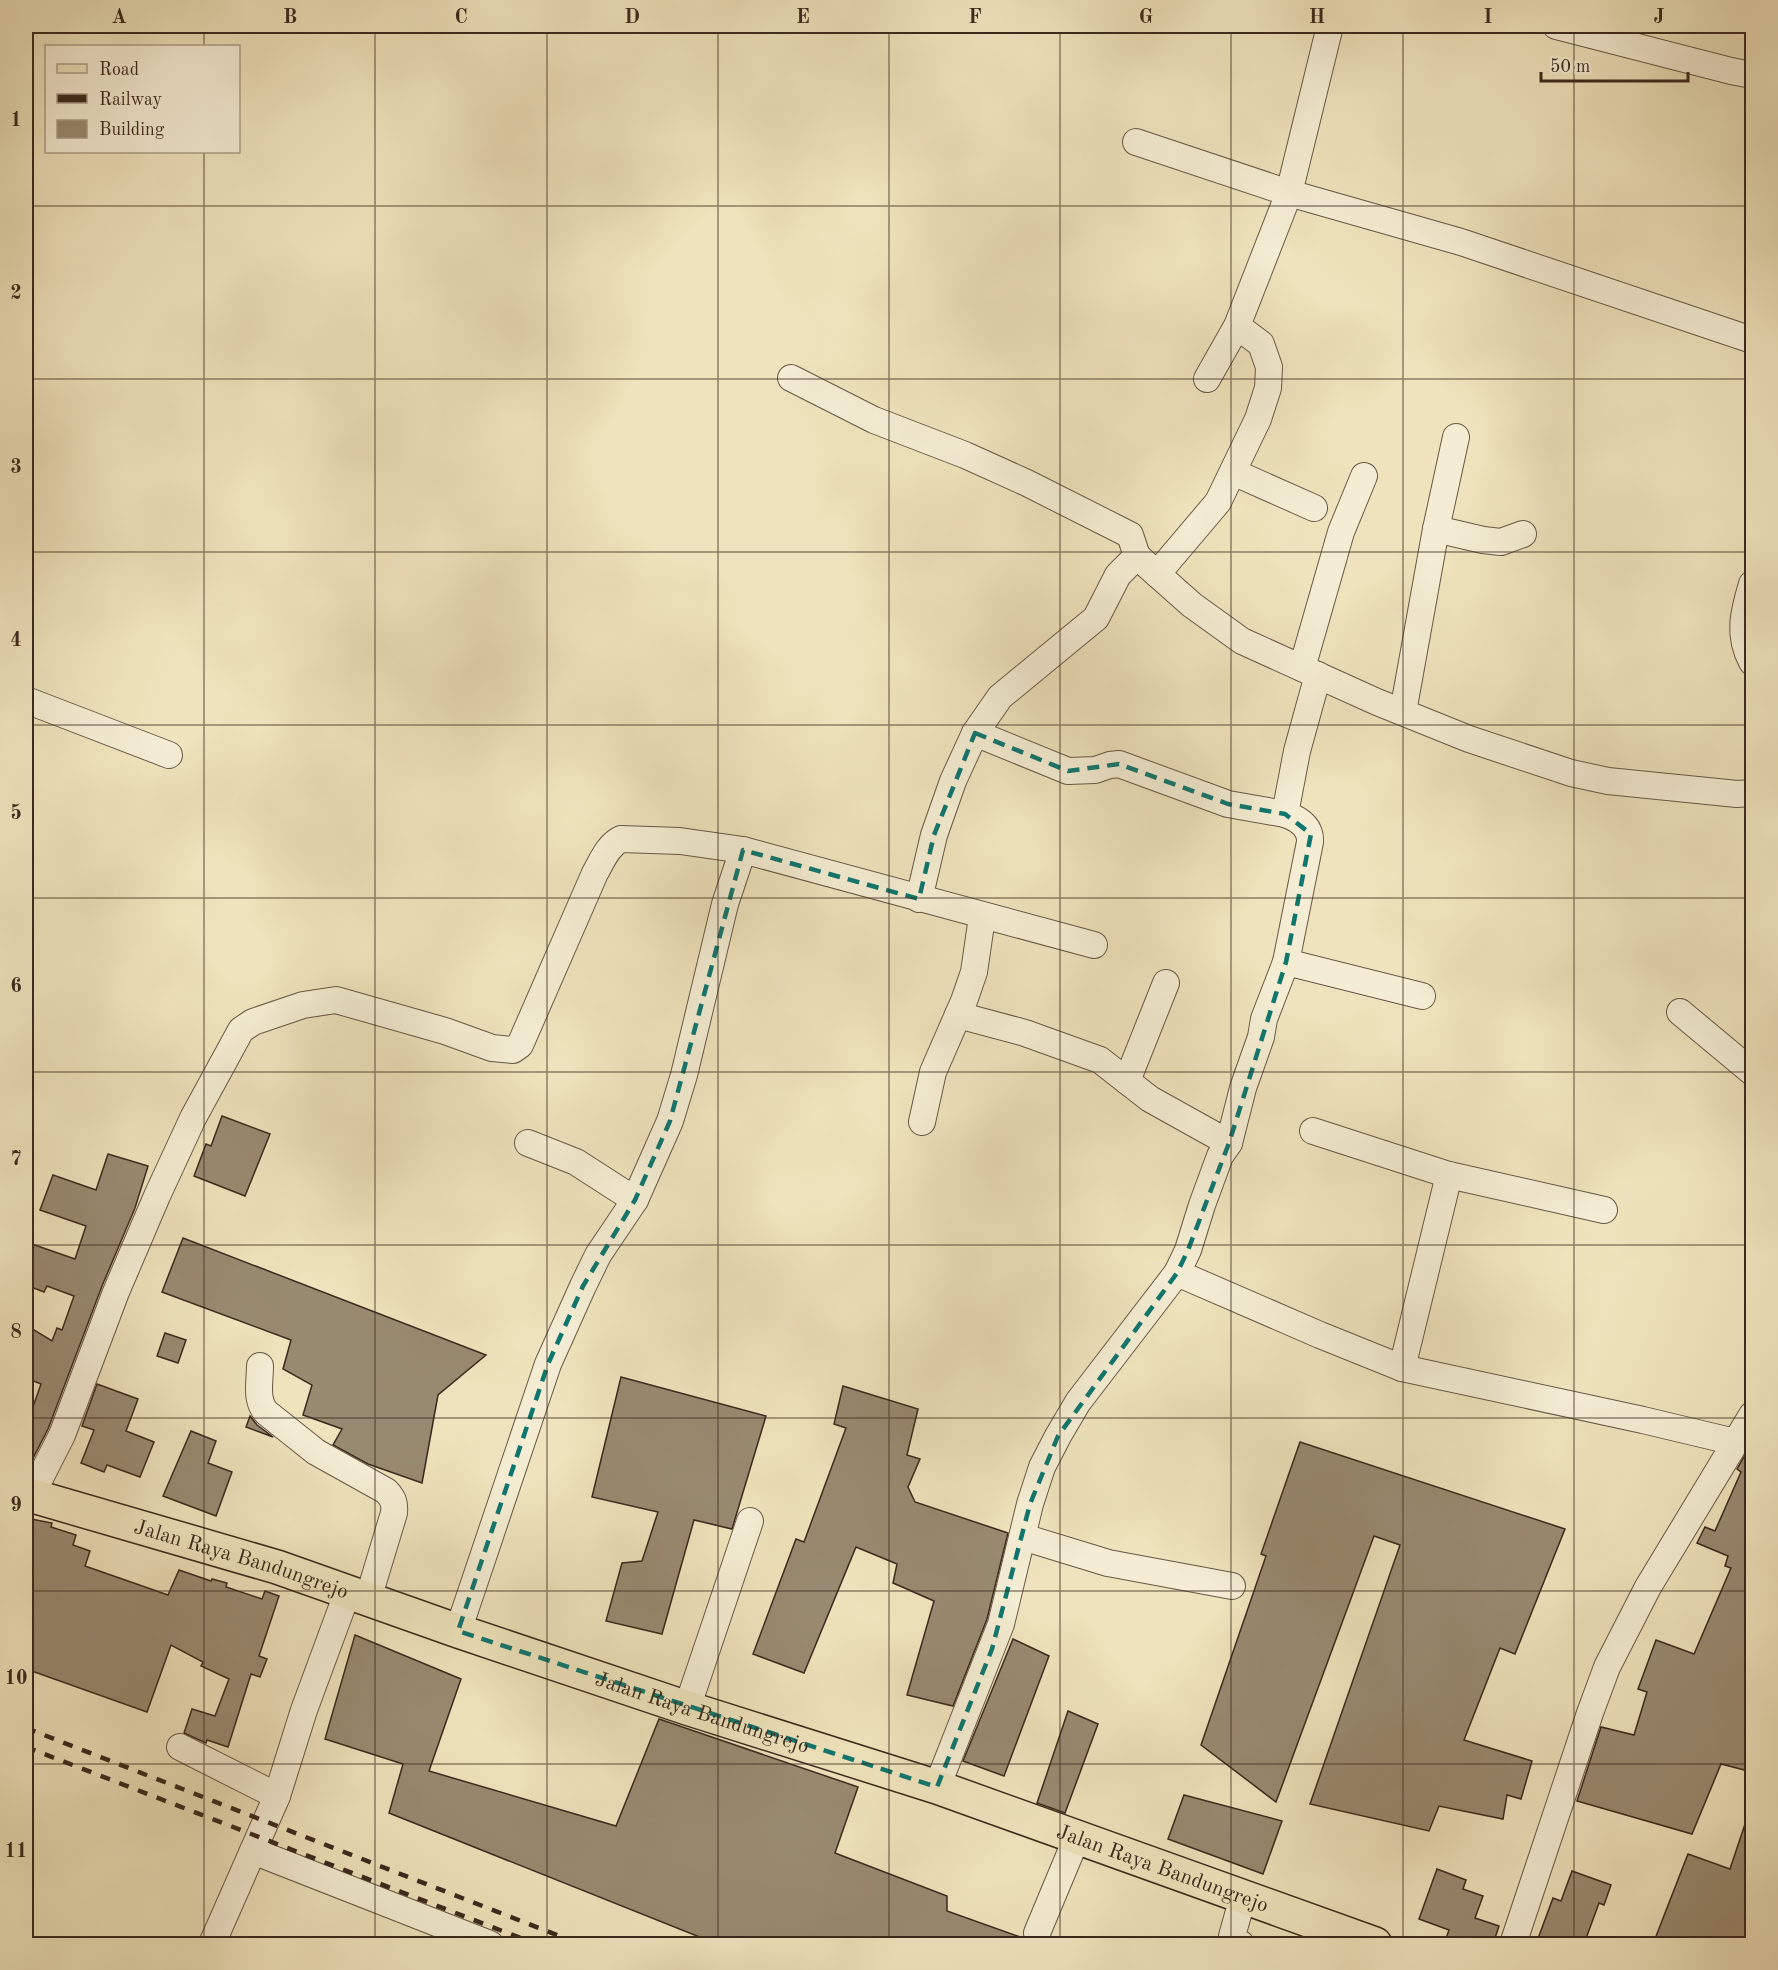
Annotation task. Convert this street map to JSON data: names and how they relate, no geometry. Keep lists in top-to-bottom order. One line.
{"streets":{"main road":["Jalan Raya Bandungrejo"]},"legend":["Road","Railway","Building"],"scale_bar":"50 m","grid":{"columns":["A","B","C","D","E","F","G","H","I","J"],"rows":["1","2","3","4","5","6","7","8","9","10","11"]}}
